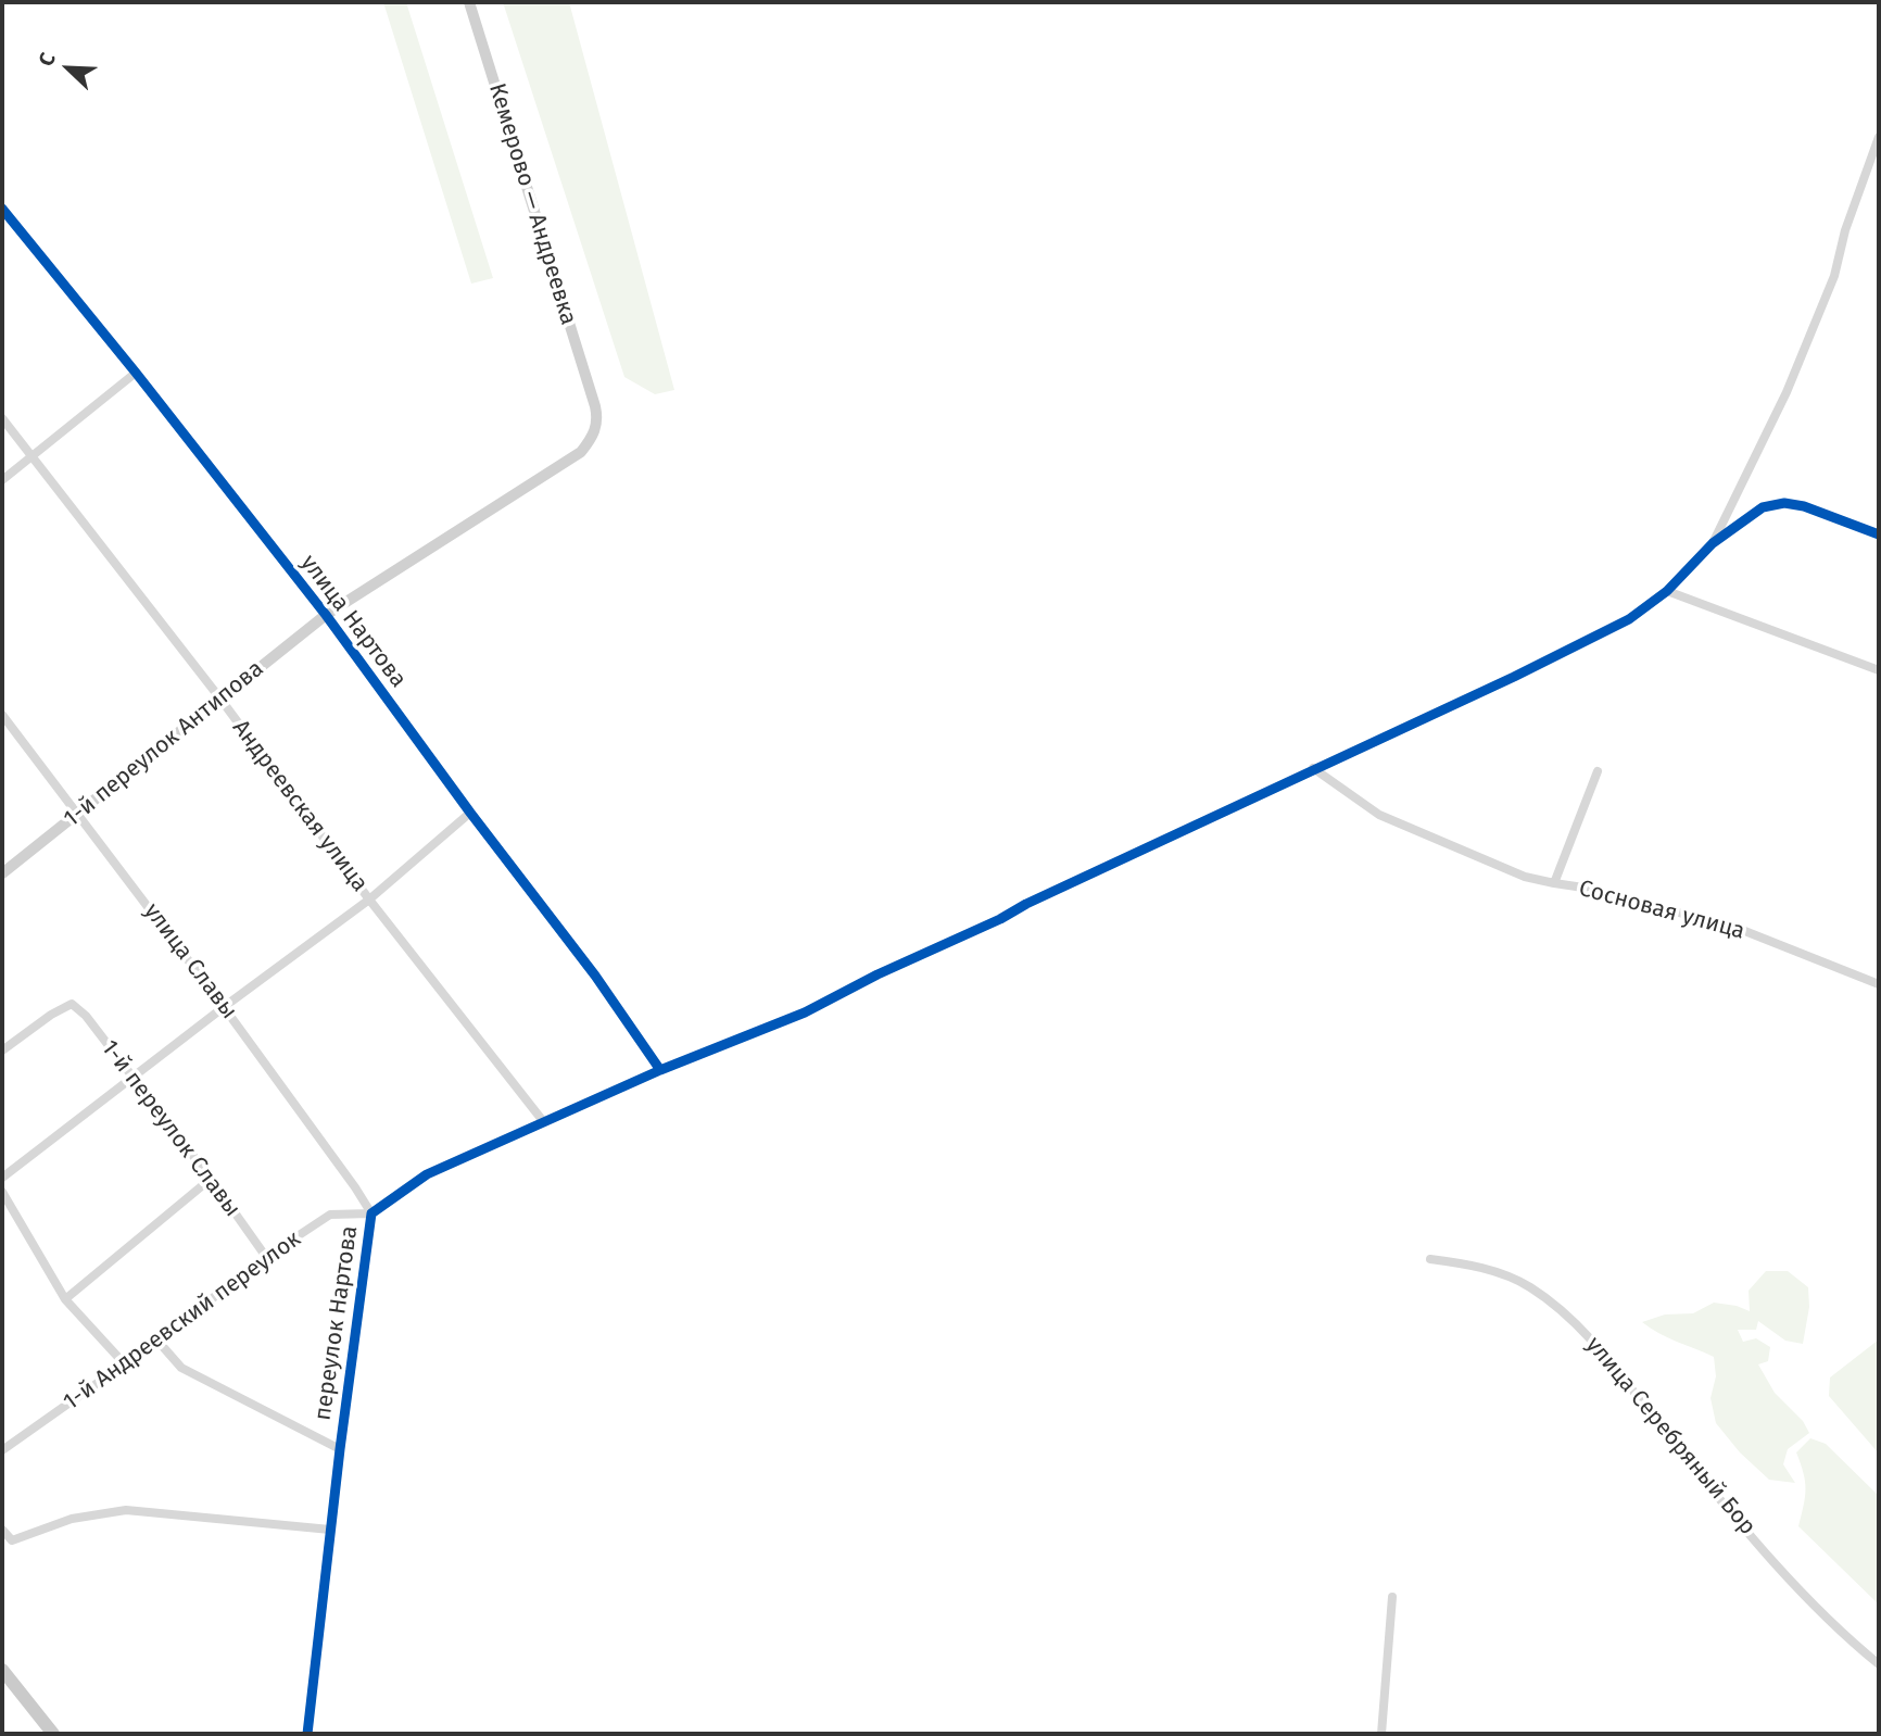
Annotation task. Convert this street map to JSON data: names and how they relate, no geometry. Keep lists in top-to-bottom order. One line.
{"streets":{"main road":["Кемерово — Андреевка","1-й переулок Антипова"],"street":["улица Нартова","Андреевская улица","Сосновая улица","улица Славы","1-й переулок Славы","1-й Андреевский переулок","переулок Нартова","улица Серебряный Бор"]},"crossings":[["Кемерово — Андреевка","1-й переулок Антипова"],["улица Нартова","1-й переулок Антипова"],["улица Нартова","переулок Нартова"],["1-й переулок Антипова","Андреевская улица"],["1-й переулок Антипова","улица Славы"],["Андреевская улица","переулок Нартова"],["улица Славы","1-й Андреевский переулок"],["улица Славы","переулок Нартова"],["1-й переулок Славы","1-й Андреевский переулок"],["1-й Андреевский переулок","переулок Нартова"]],"north":"top left"}
